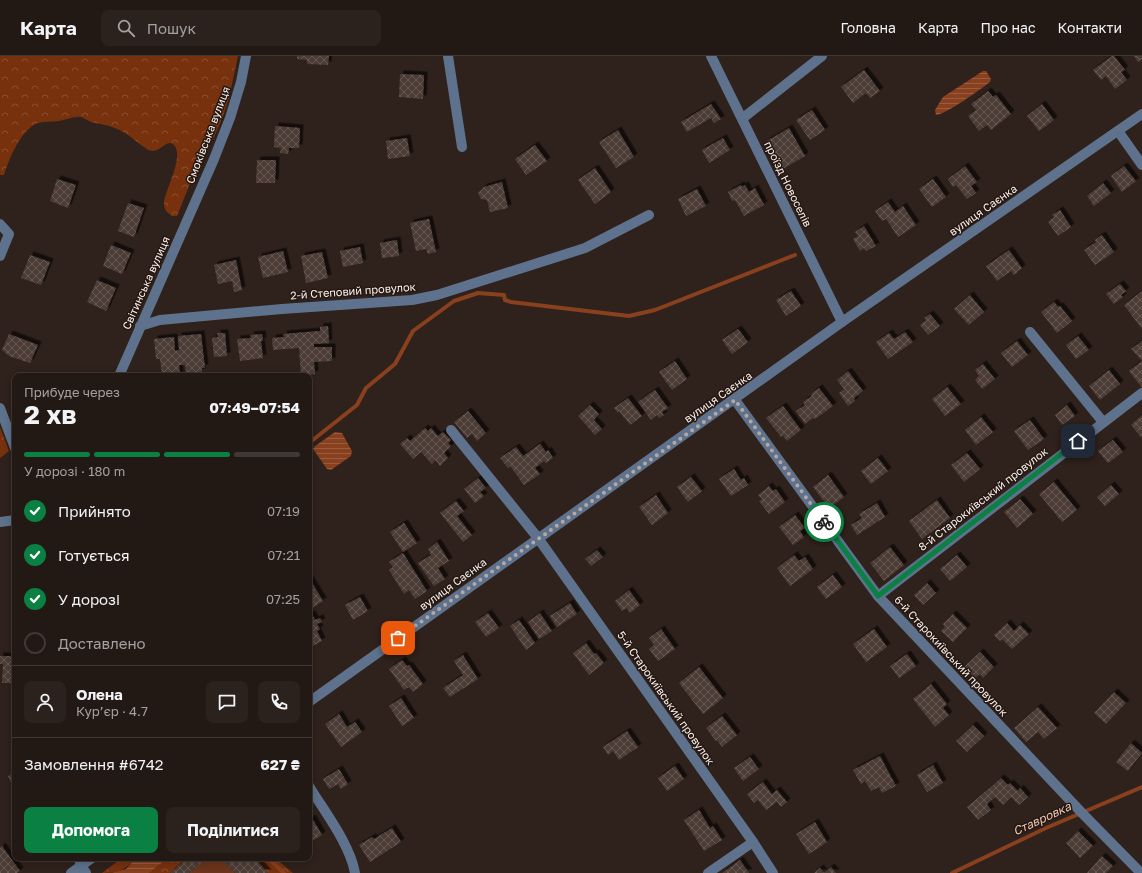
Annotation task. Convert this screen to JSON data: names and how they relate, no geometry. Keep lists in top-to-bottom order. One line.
{"streets":{"street":["Смоківська вулиця","проїзд Новоселів","вулиця Саєнка","Світинська вулиця","2-й Степовий провулок","8-й Старокиївський провулок","6-й Старокиївський провулок","5-й Старокиївський провулок"]},"crossings":[["Смоківська вулиця","Світинська вулиця"],["проїзд Новоселів","вулиця Саєнка"],["вулиця Саєнка","6-й Старокиївський провулок"],["вулиця Саєнка","5-й Старокиївський провулок"],["Світинська вулиця","2-й Степовий провулок"],["8-й Старокиївський провулок","6-й Старокиївський провулок"]],"water":["Ставровка"],"page":{"header":"Карта","search":"Пошук","nav":["Головна","Карта","Про нас","Контакти"],"heading":["2 хв","Прибуде через","07:49–07:54"],"panel":["Олена","Кур’єр · 4.7","Замовлення #6742","627 ₴"],"bar":"У дорозі · 180 m","list":[["Прийнято","07:19"],["Готується","07:21"],["У дорозі","07:25"],"Доставлено"],"buttons":["Допомога","Поділитися"]}}
